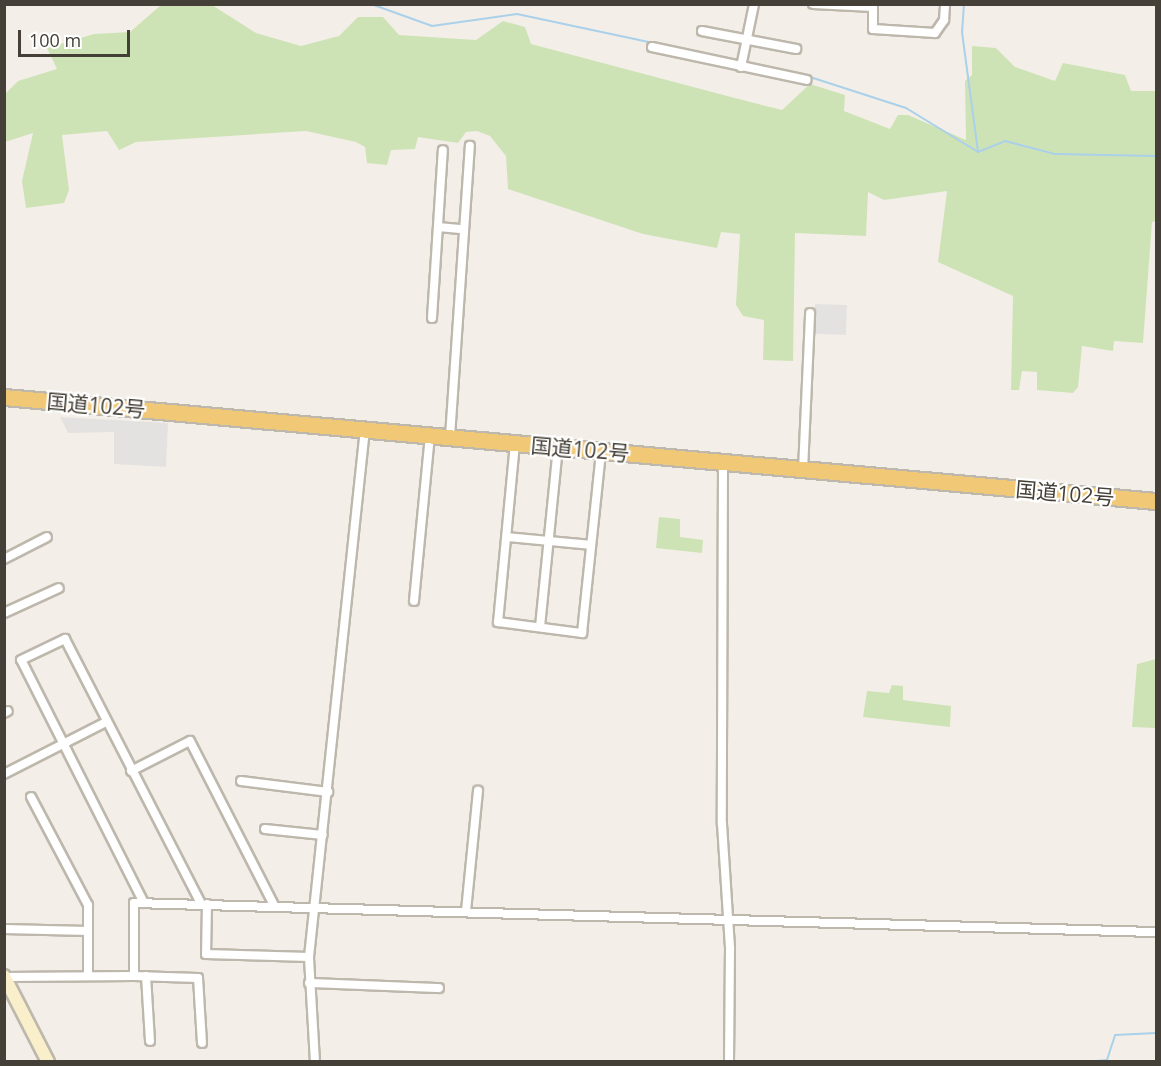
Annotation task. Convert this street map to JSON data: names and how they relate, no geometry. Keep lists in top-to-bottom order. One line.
{"streets":{"highway":["国道102号"]},"scale_bar":"100 m"}
